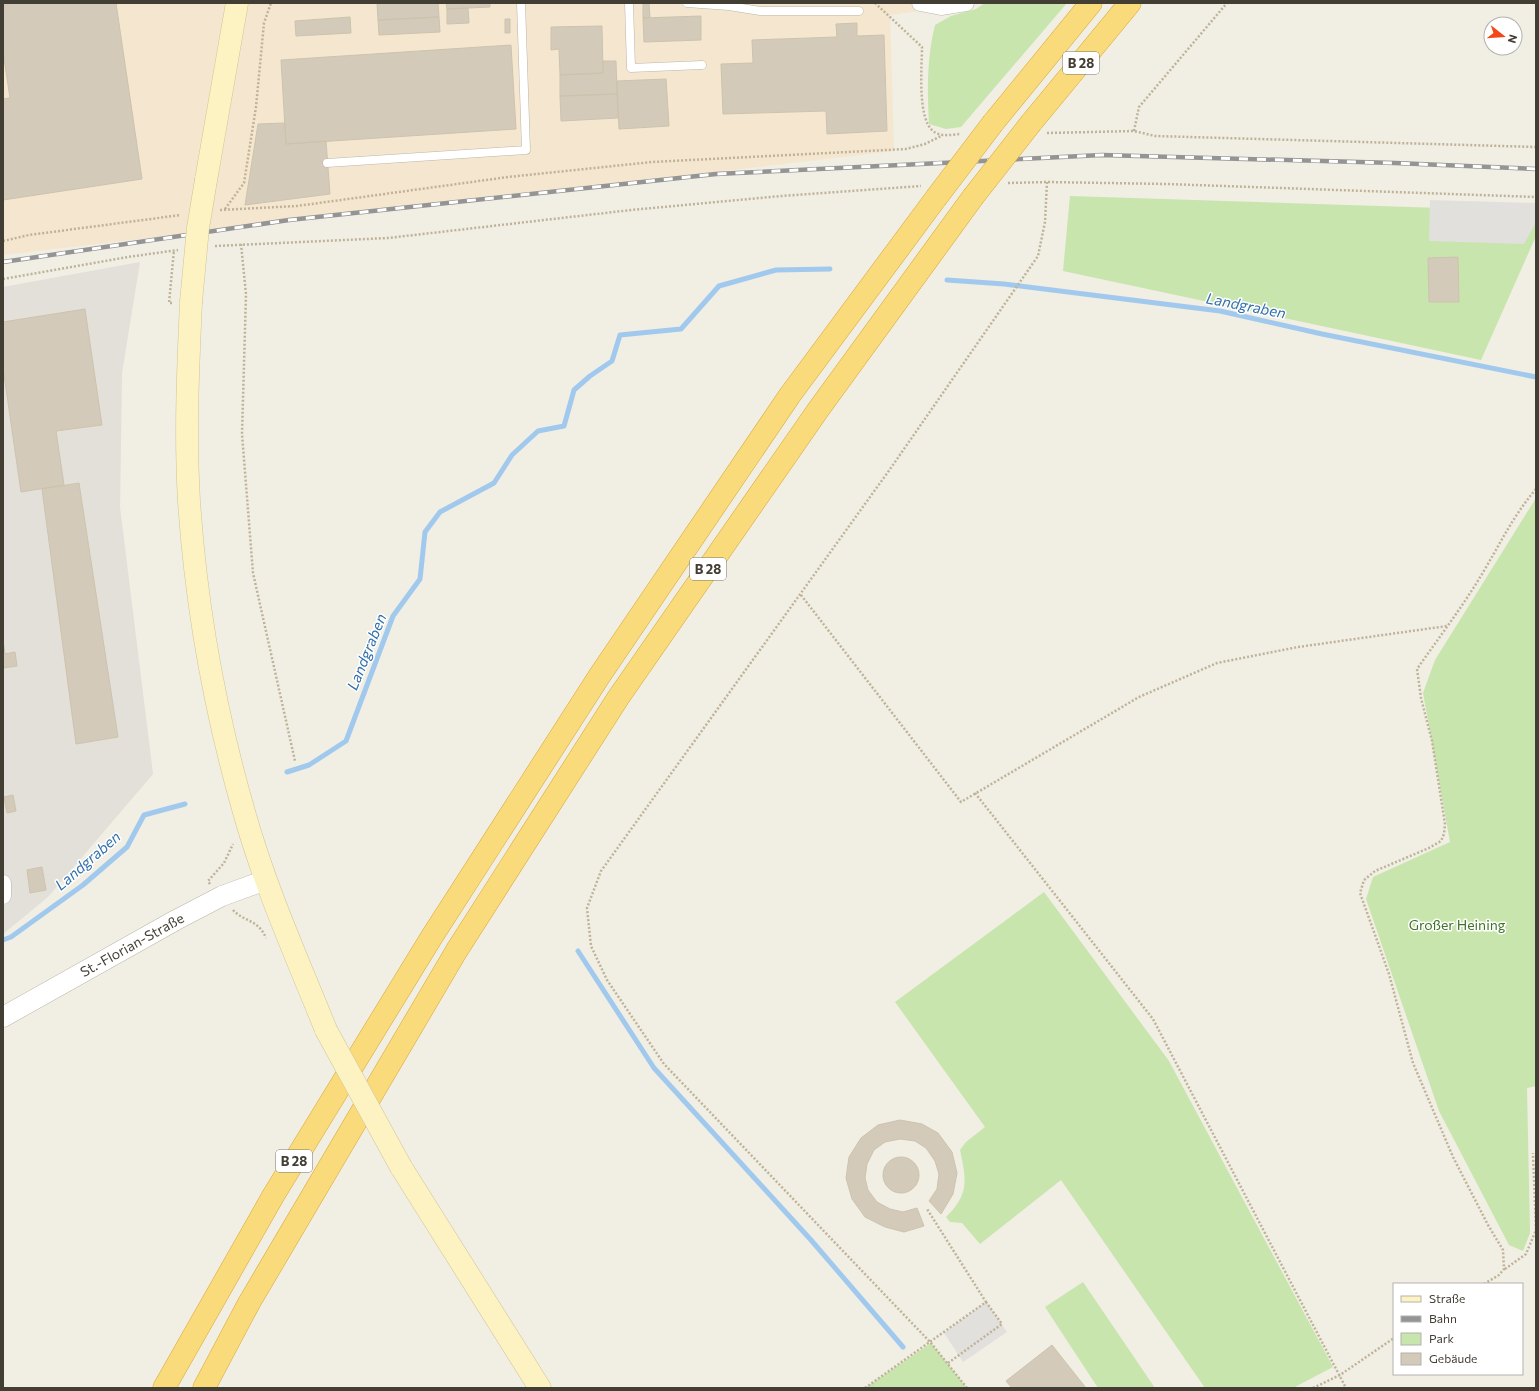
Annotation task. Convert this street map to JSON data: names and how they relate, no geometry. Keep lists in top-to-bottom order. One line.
{"streets":{"highway":["B 28"],"street":["St.-Florian-Straße"]},"water":["Landgraben"],"parks":["Großer Heining"],"legend":["Straße","Bahn","Park","Gebäude"],"north":"right"}
